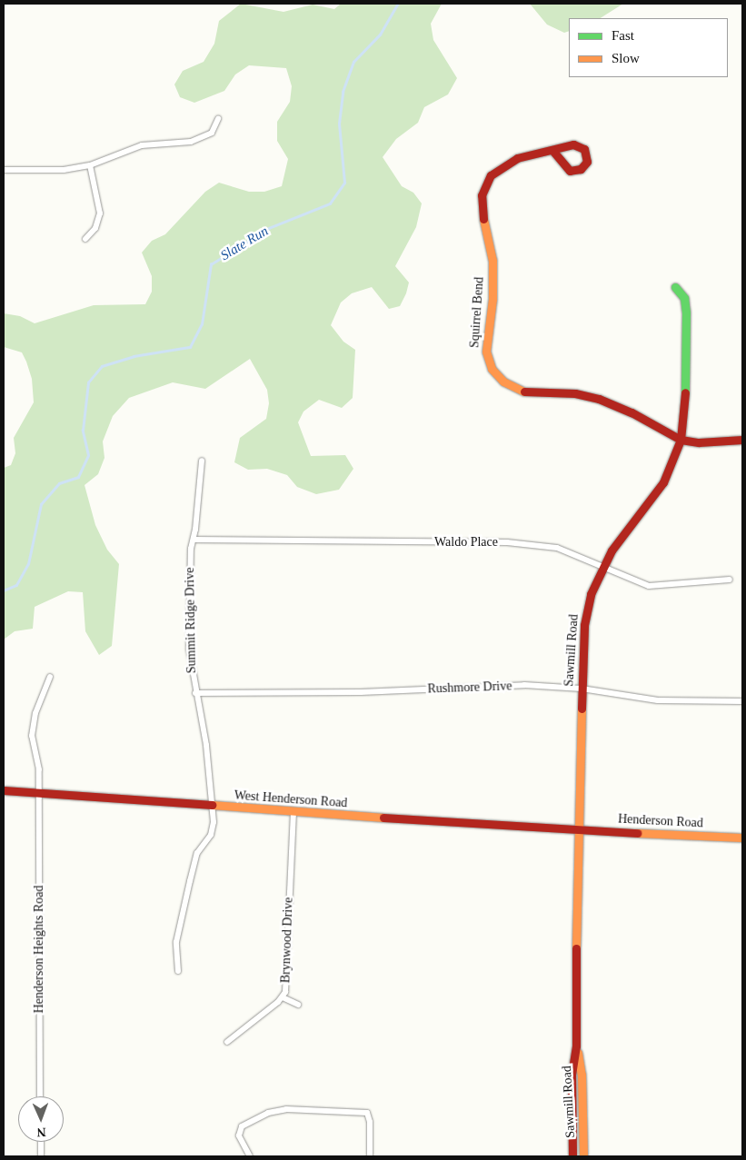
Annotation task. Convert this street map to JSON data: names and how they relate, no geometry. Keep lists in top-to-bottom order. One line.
{"streets":{"main road":["Squirrel Bend","Sawmill Road","West Henderson Road","Henderson Road"],"street":["Waldo Place","Summit Ridge Drive","Rushmore Drive","Brynwood Drive","Henderson Heights Road"]},"crossings":[["Squirrel Bend","Sawmill Road"],["Waldo Place","Summit Ridge Drive"],["Waldo Place","Sawmill Road"],["Summit Ridge Drive","Rushmore Drive"],["Summit Ridge Drive","West Henderson Road"],["Sawmill Road","Rushmore Drive"],["Sawmill Road","West Henderson Road"],["Sawmill Road","Henderson Road"],["West Henderson Road","Henderson Road"],["West Henderson Road","Brynwood Drive"],["West Henderson Road","Henderson Heights Road"]],"water":["Slate Run"],"legend":["Fast","Slow"],"north":"bottom"}
